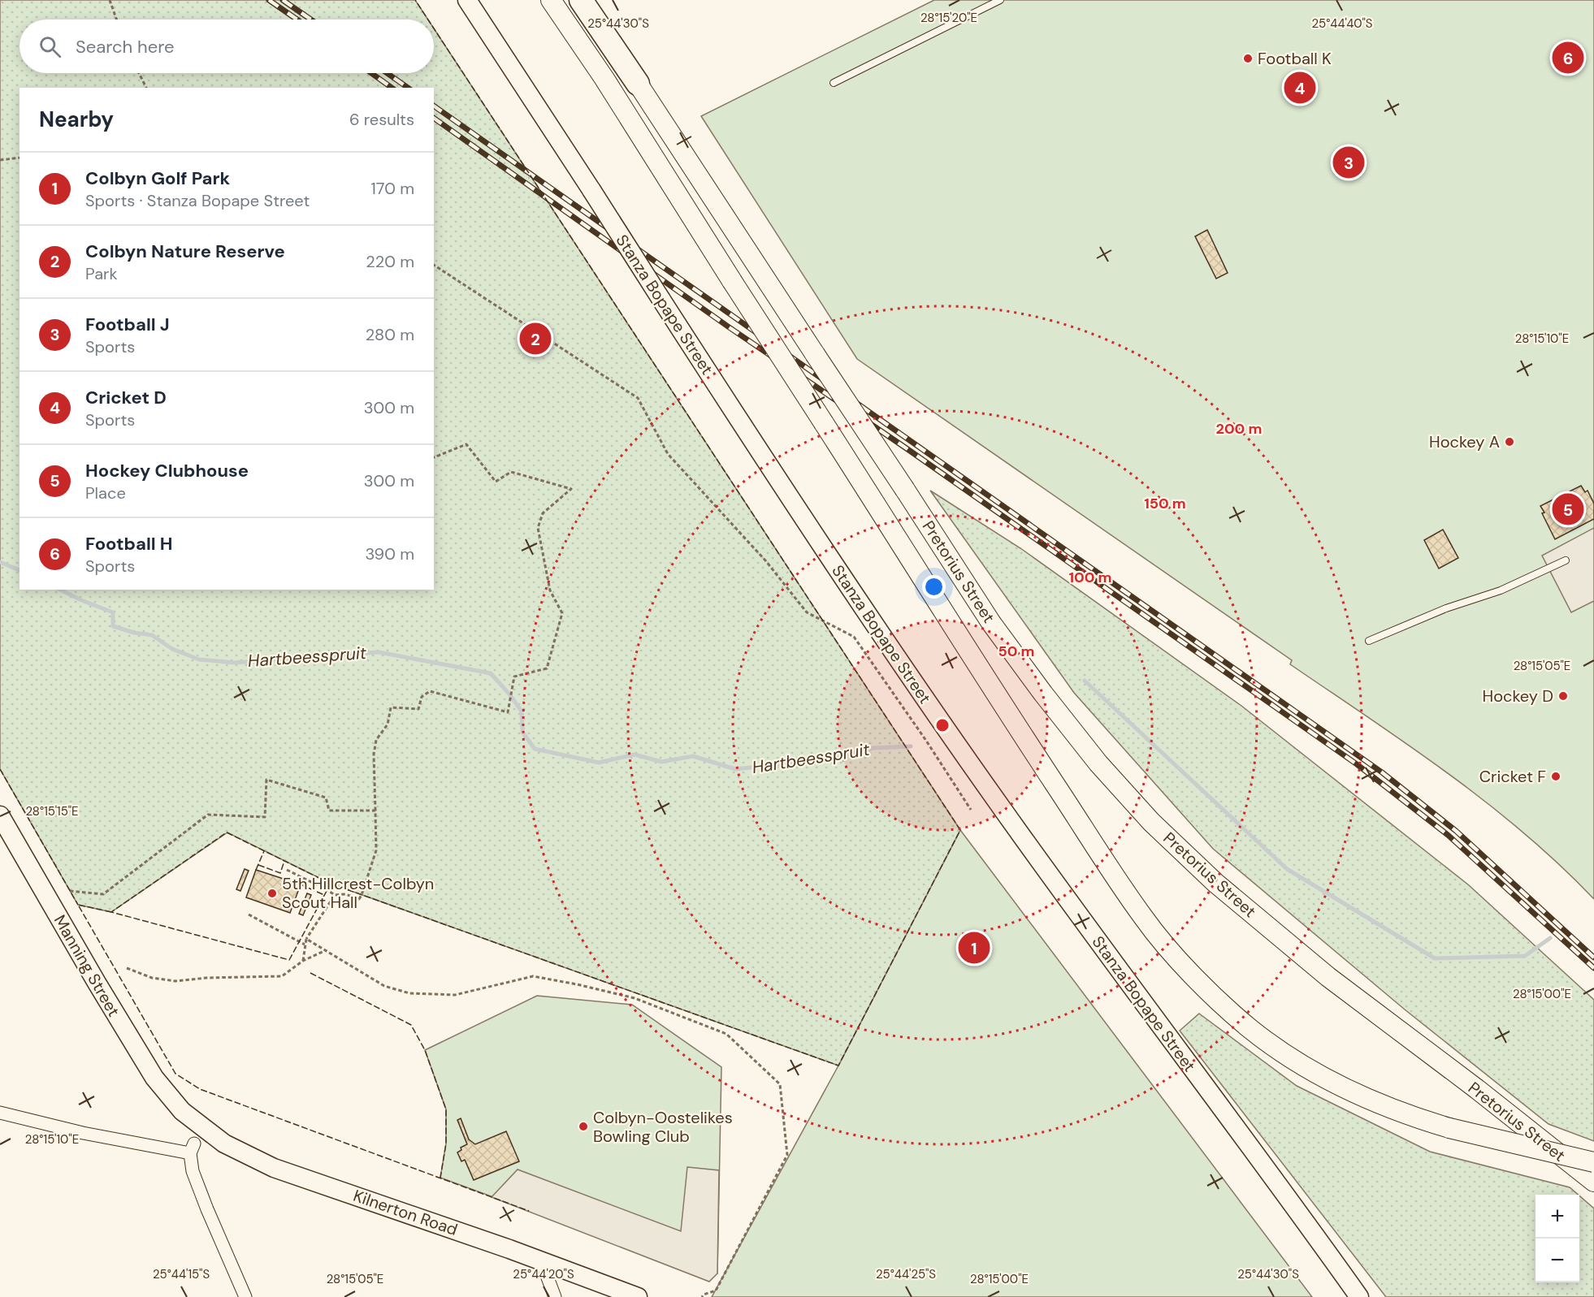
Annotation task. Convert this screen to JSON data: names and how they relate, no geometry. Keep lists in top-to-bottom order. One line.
{"streets":{"main road":["Stanza Bopape Street","Pretorius Street","Manning Street","Kilnerton Road"]},"crossings":[["Manning Street","Kilnerton Road"]],"water":["Hartbeesspruit"],"places":["Football K","Hockey A","Hockey D","Cricket F","5th Hillcrest-Colbyn Scout Hall","Colbyn-Oostelikes Bowling Club"],"page":{"search":"Search here","pins":["6","4","3","2","5","1"],"heading":["Nearby","6 results"],"list":[{"mark":"1","name":"Colbyn Golf Park","note":"Sports · Stanza Bopape Street","value":"170 m"},{"mark":"2","name":"Colbyn Nature Reserve","note":"Park","value":"220 m"},{"mark":"3","name":"Football J","note":"Sports","value":"280 m"},{"mark":"4","name":"Cricket D","note":"Sports","value":"300 m"},{"mark":"5","name":"Hockey Clubhouse","note":"Place","value":"300 m"},{"mark":"6","name":"Football H","note":"Sports","value":"390 m"}],"map_buttons":["+","−"]},"coordinates":["28°15'20\"E","25°44'30\"S","25°44'40\"S","28°15'10\"E","28°15'05\"E","28°15'15\"E","28°15'00\"E","25°44'15\"S","25°44'20\"S","25°44'25\"S"],"rings":["200 m","150 m","100 m","50 m"]}
